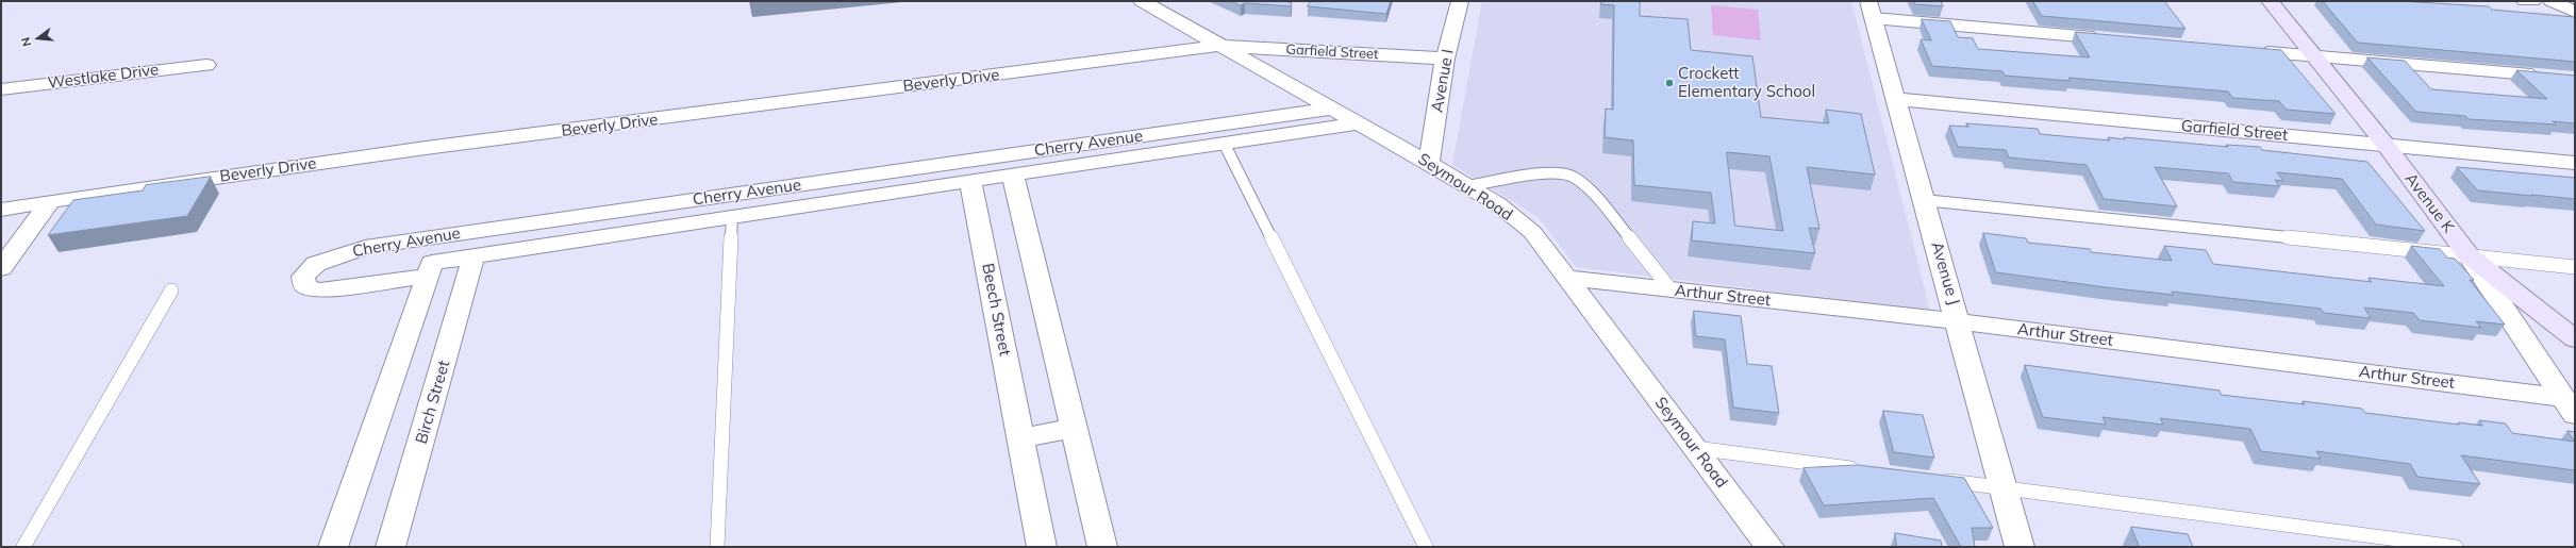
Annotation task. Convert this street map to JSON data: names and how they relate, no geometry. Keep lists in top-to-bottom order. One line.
{"streets":{"street":["Garfield Street","Westlake Drive","Beverly Drive","Avenue I","Cherry Avenue","Seymour Road","Avenue K","Avenue J","Arthur Street","Beech Street","Birch Street"]},"crossings":[["Garfield Street","Beverly Drive"],["Garfield Street","Avenue I"],["Garfield Street","Seymour Road"],["Garfield Street","Avenue K"],["Garfield Street","Avenue J"],["Beverly Drive","Seymour Road"],["Avenue I","Seymour Road"],["Cherry Avenue","Seymour Road"],["Cherry Avenue","Beech Street"],["Cherry Avenue","Birch Street"],["Seymour Road","Arthur Street"],["Avenue K","Arthur Street"],["Avenue J","Arthur Street"]],"places":["Crockett Elementary School"],"north":"left"}
